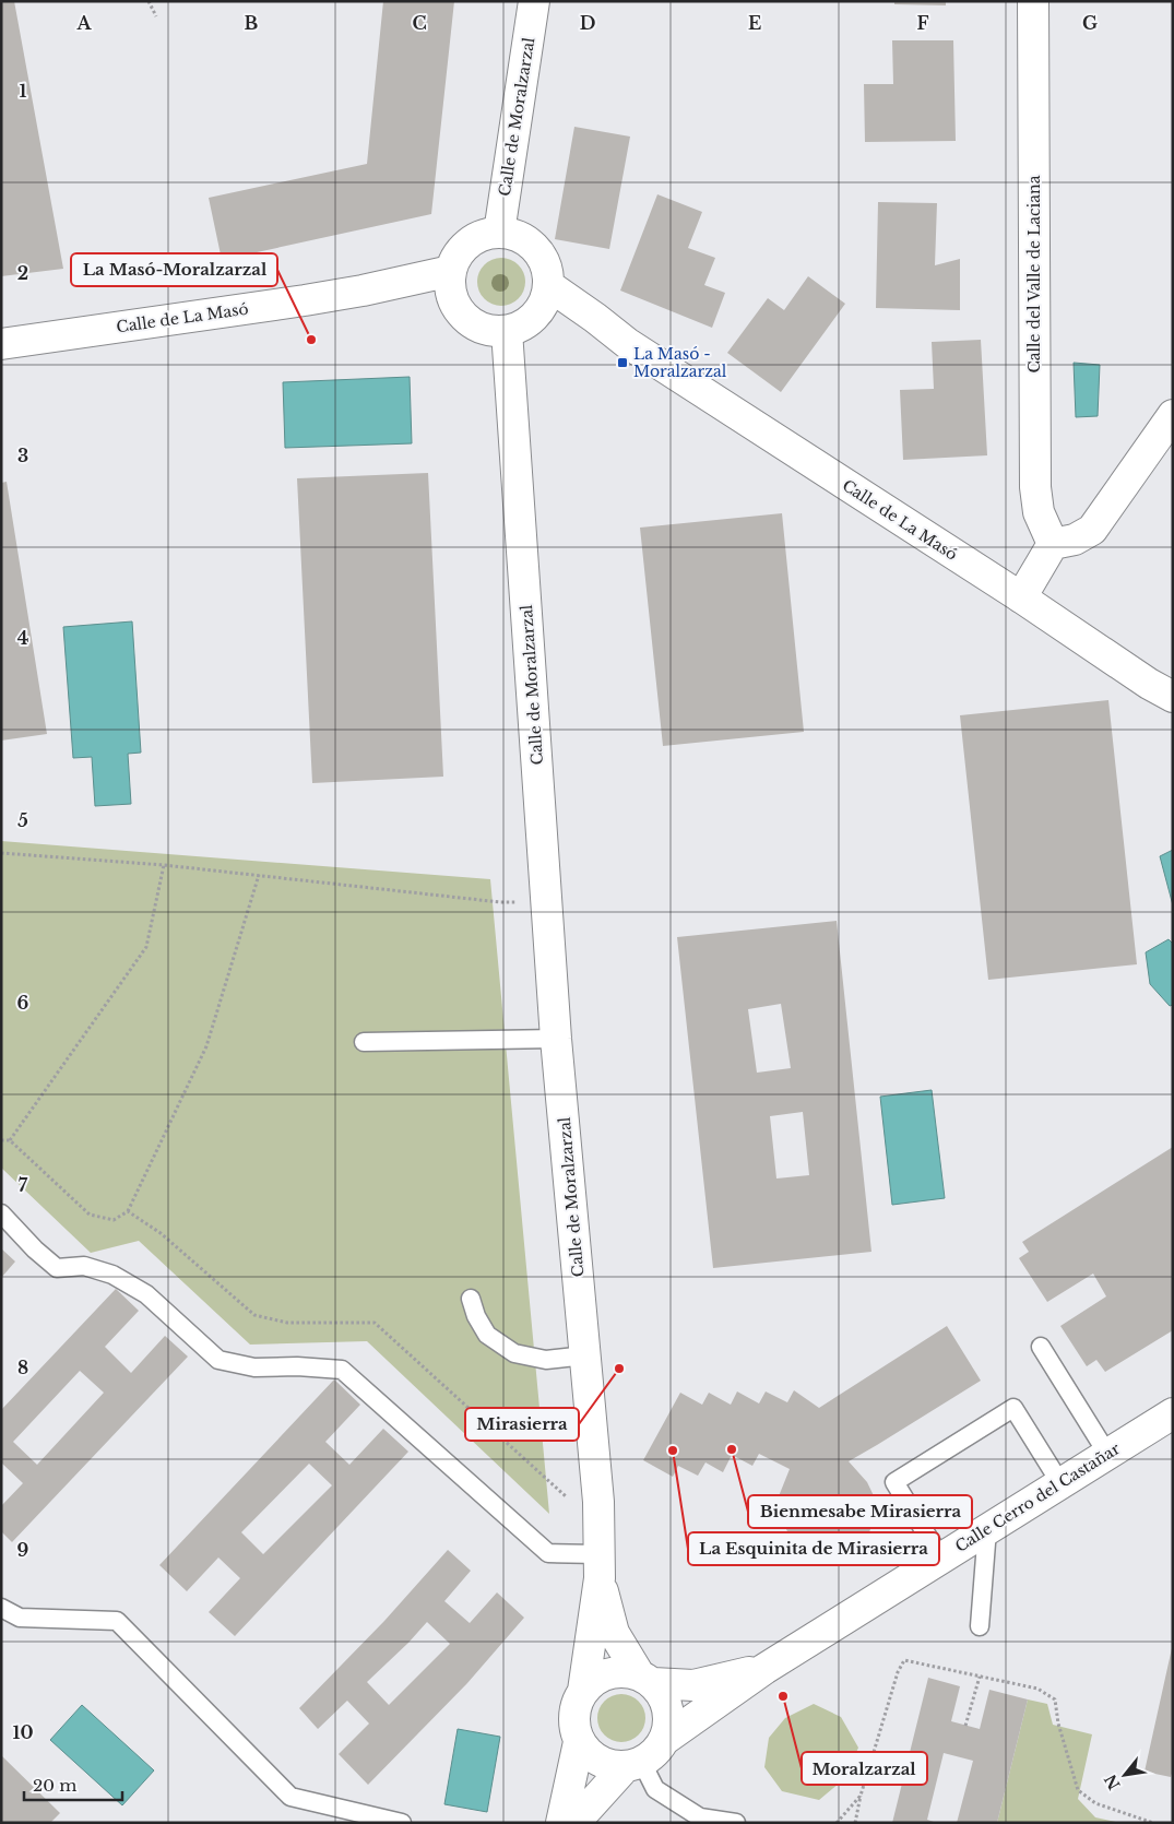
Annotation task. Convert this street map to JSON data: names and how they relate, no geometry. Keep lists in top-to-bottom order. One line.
{"streets":{"street":["Calle de Moralzarzal","Calle del Valle de Laciana","Calle de La Masó","Calle Cerro del Castañar"]},"crossings":[["Calle de Moralzarzal","Calle de La Masó"],["Calle de Moralzarzal","Calle Cerro del Castañar"]],"places":{"other":["La Masó-Moralzarzal","Mirasierra","Bienmesabe Mirasierra","La Esquinita de Mirasierra","Moralzarzal"],"transit":["La Masó - Moralzarzal"]},"scale_bar":"20 m","north":"bottom left","grid":{"columns":["A","B","C","D","E","F","G"],"rows":["1","2","3","4","5","6","7","8","9","10"]}}
